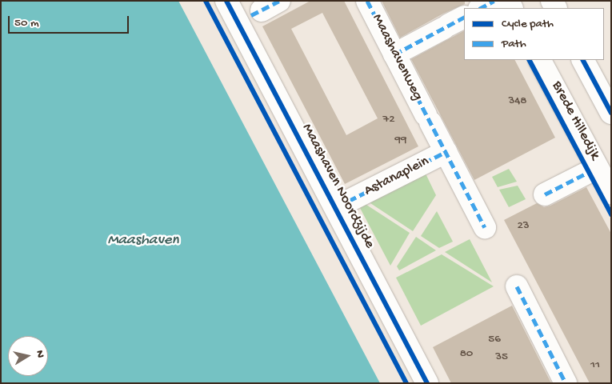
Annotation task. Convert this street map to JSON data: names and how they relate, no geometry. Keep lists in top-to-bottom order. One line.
{"streets":{"street":["Maashavenweg","Brede Hilledijk","Astanaplein","Maashaven Noordzijde"]},"crossings":[["Maashavenweg","Astanaplein"]],"water":["Maashaven"],"house_numbers":["348","72","99","23","56","80","35","11"],"legend":["Cycle path","Path"],"scale_bar":"50 m","north":"right"}
